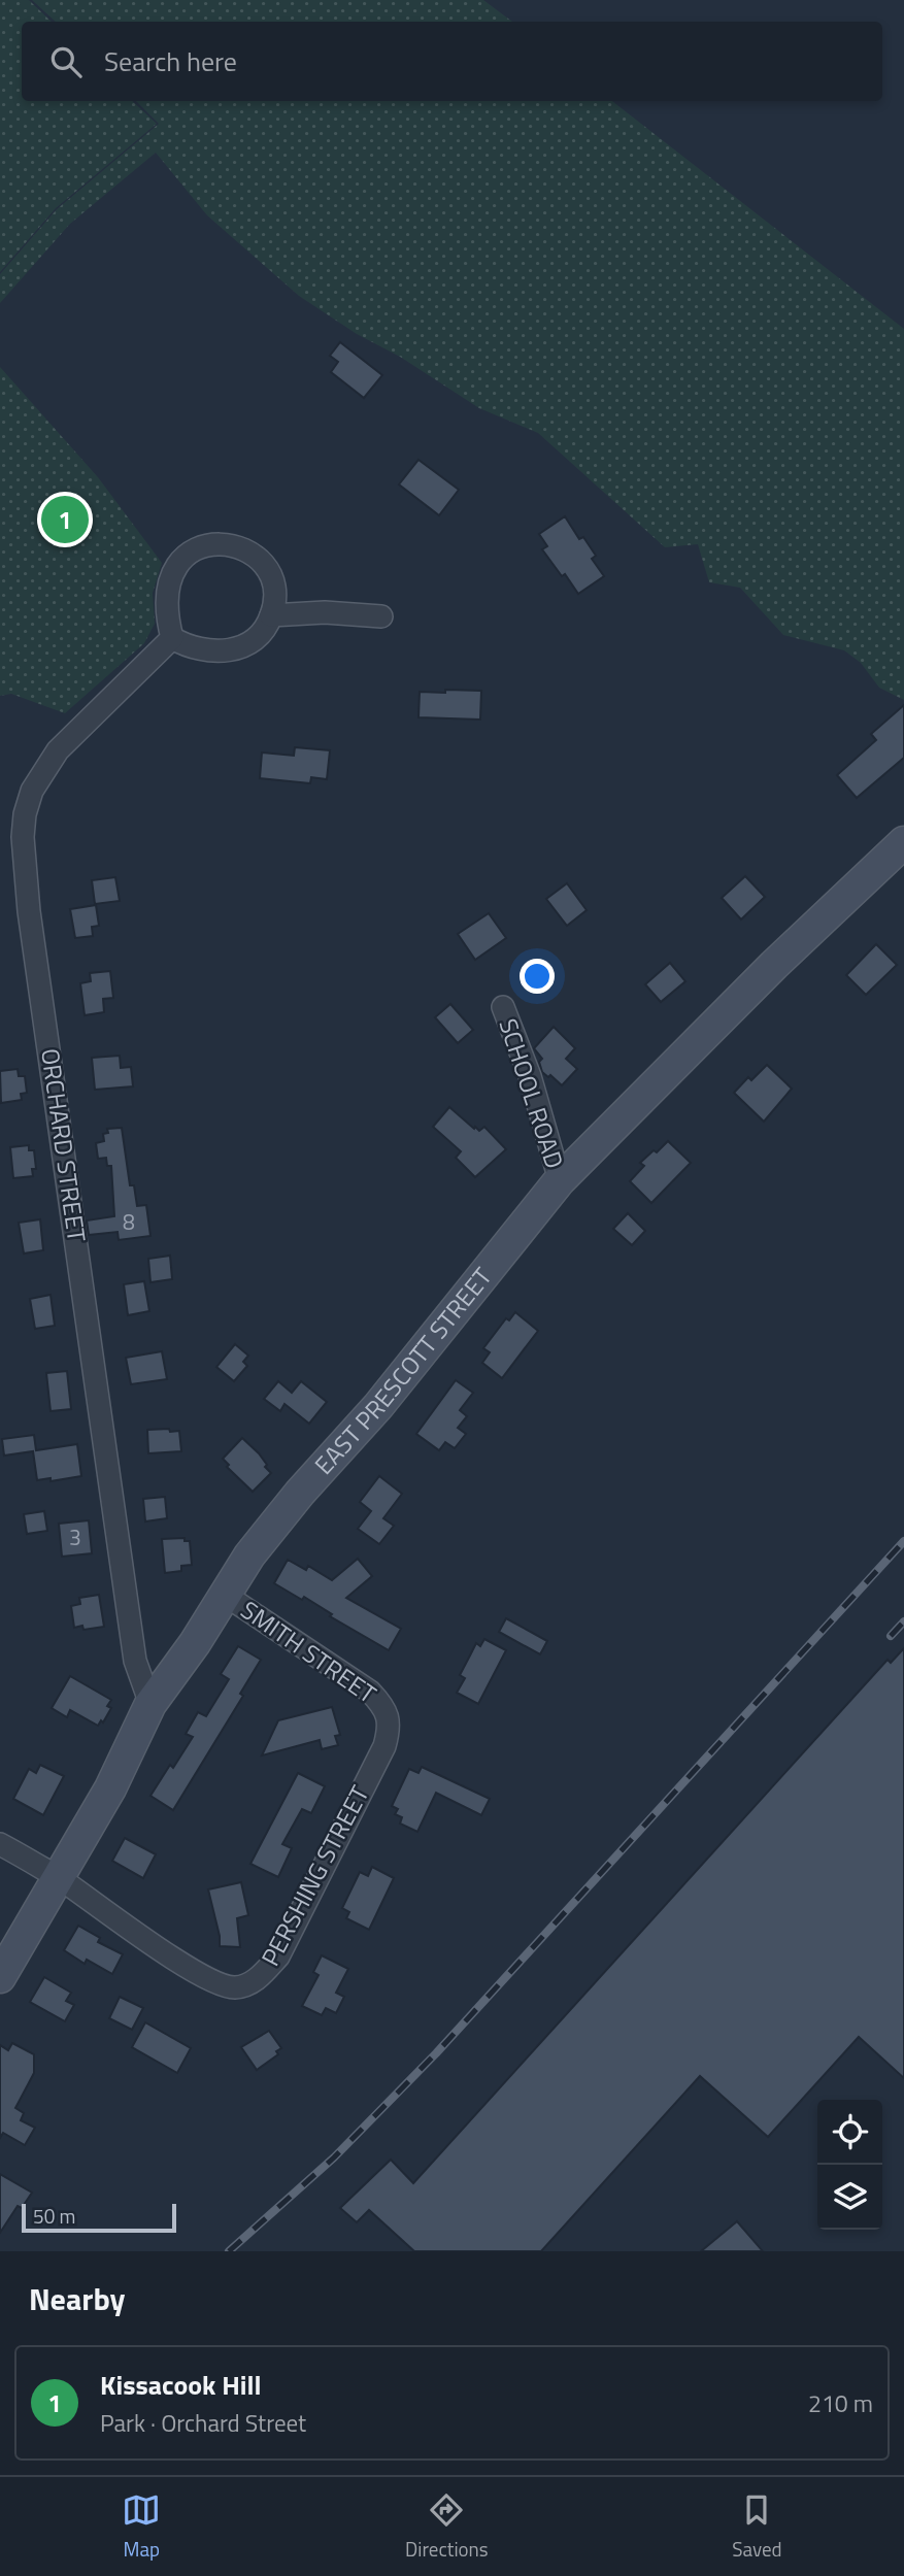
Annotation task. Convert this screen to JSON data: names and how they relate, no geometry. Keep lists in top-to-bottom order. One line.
{"streets":{"main road":["EAST PRESCOTT STREET"],"street":["SCHOOL ROAD","ORCHARD STREET","SMITH STREET","PERSHING STREET"]},"crossings":[["SCHOOL ROAD","EAST PRESCOTT STREET"],["ORCHARD STREET","EAST PRESCOTT STREET"],["EAST PRESCOTT STREET","SMITH STREET"],["EAST PRESCOTT STREET","PERSHING STREET"],["SMITH STREET","PERSHING STREET"]],"house_numbers":["8","3"],"scale_bar":"50 m","page":{"search":"Search here","pins":"1","scale":"50 m","heading":"Nearby","list":[{"mark":"1","name":"Kissacook Hill","note":"Park · Orchard Street","value":"210 m"}],"nav":["Map","Directions","Saved"]}}
